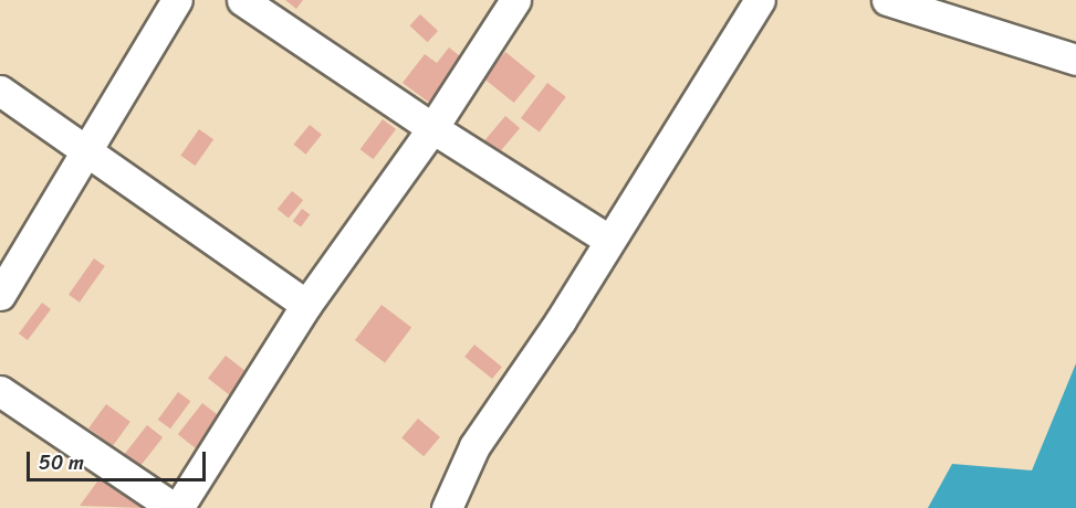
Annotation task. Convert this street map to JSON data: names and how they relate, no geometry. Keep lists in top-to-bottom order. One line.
{"scale_bar":"50 m"}
